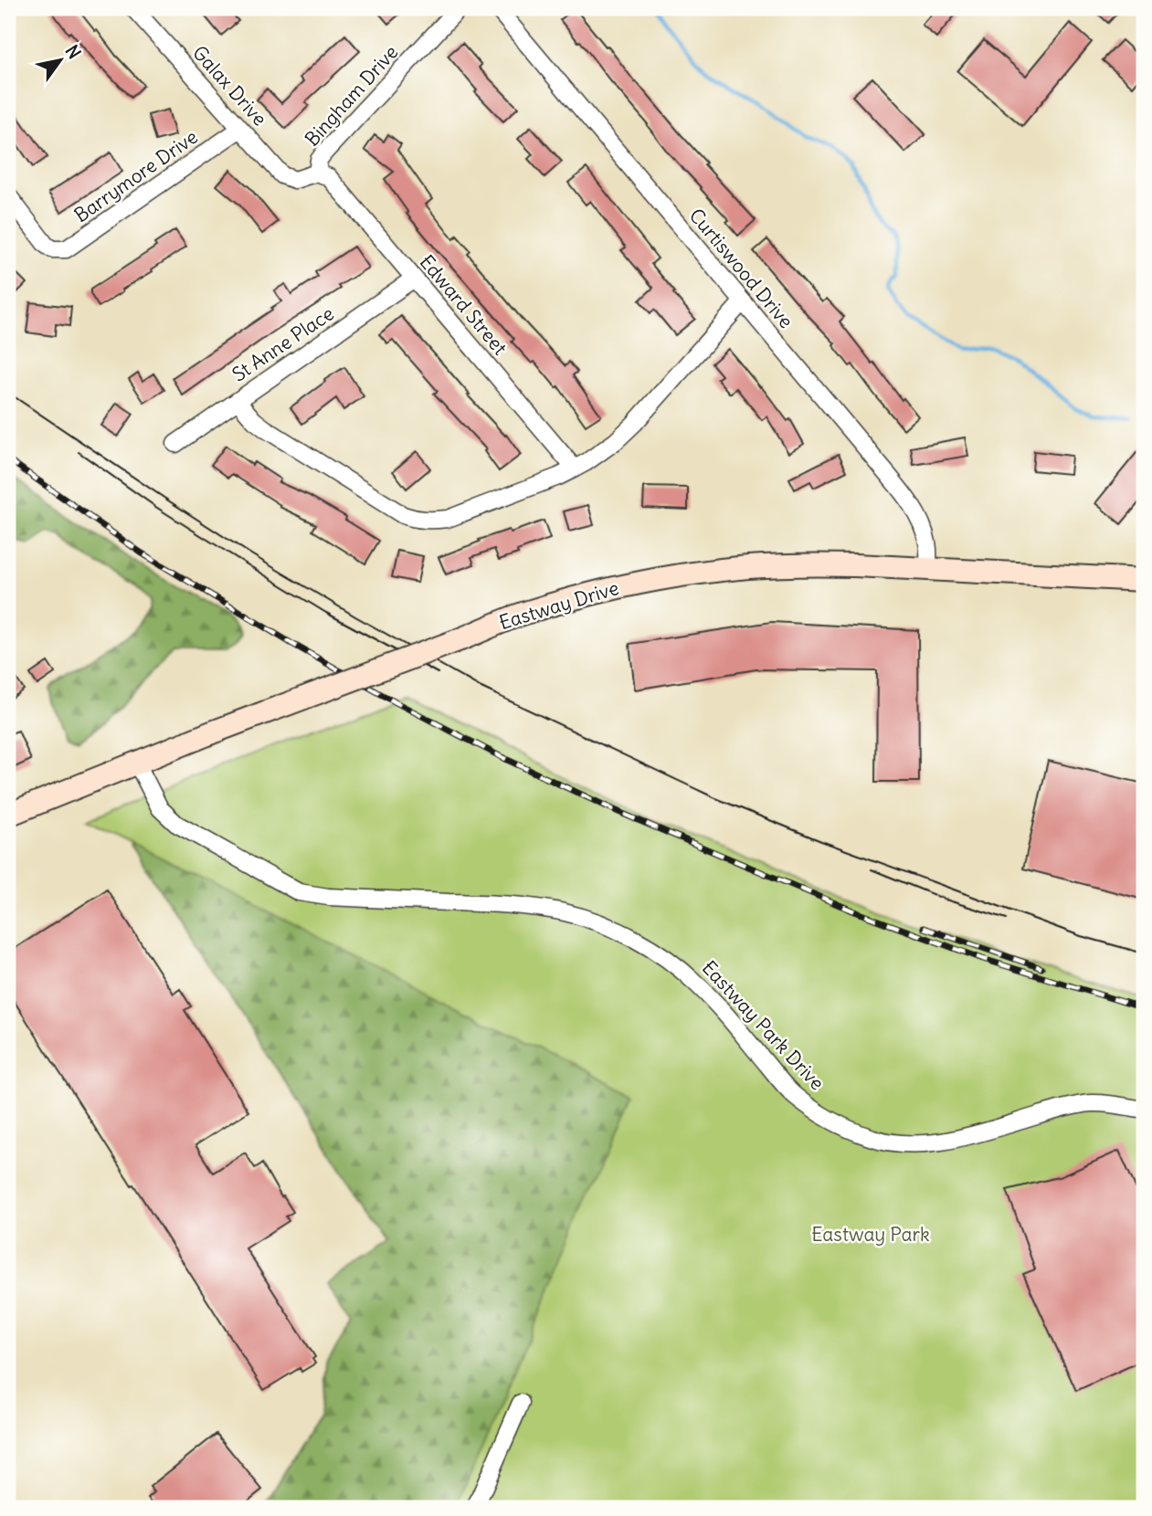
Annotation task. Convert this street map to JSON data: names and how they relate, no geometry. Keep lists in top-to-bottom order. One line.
{"streets":{"main road":["Eastway Drive"],"street":["Galax Drive","Bingham Drive","Barrymore Drive","Curtiswood Drive","Edward Street","St Anne Place","Eastway Park Drive"]},"crossings":[["Galax Drive","Bingham Drive"],["Galax Drive","Barrymore Drive"],["Bingham Drive","Edward Street"],["Curtiswood Drive","Eastway Drive"],["Edward Street","St Anne Place"],["Eastway Drive","Eastway Park Drive"]],"parks":["Eastway Park"],"north":"top right"}
